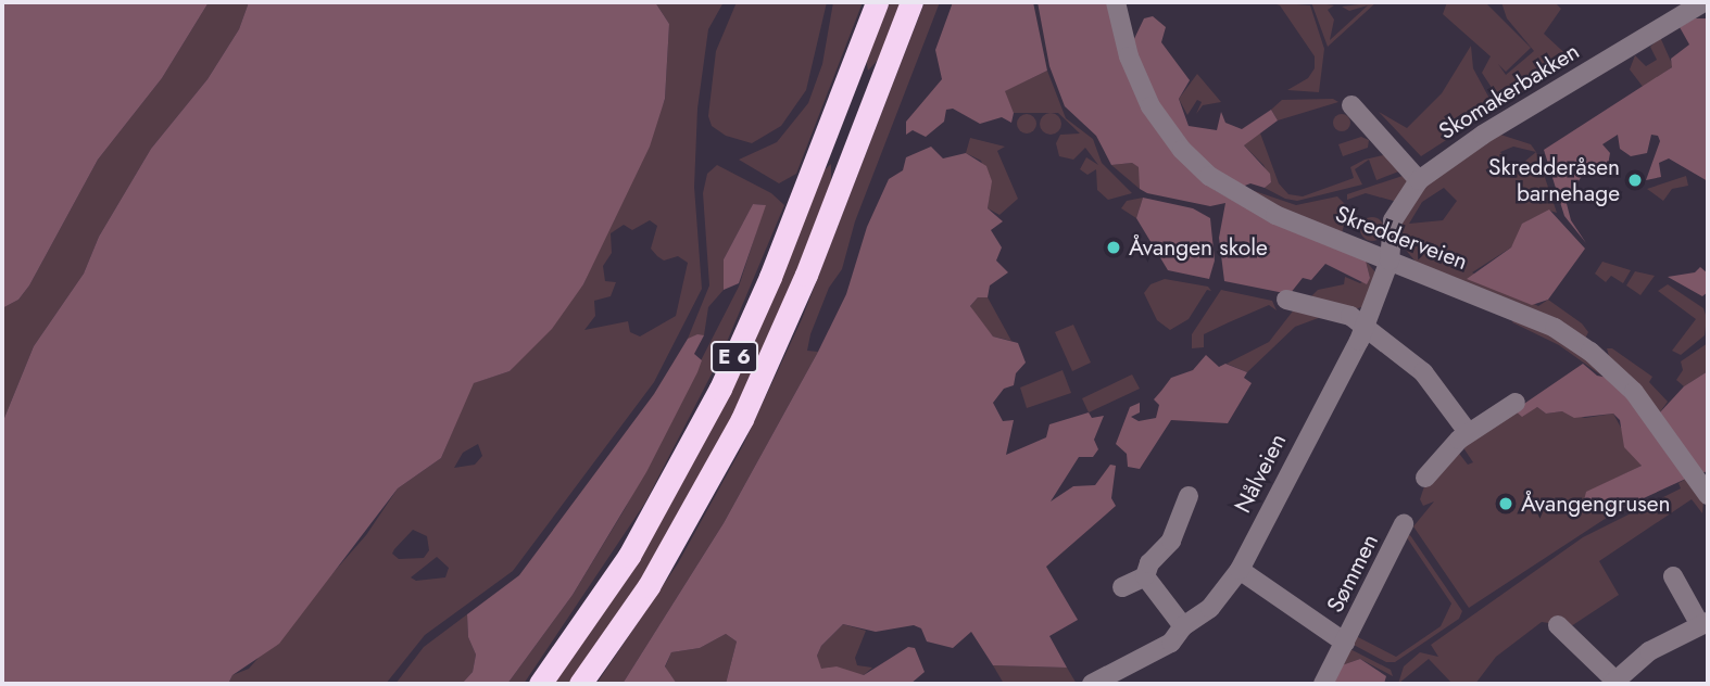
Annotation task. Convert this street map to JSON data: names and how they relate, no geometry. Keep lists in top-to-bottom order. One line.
{"streets":{"highway":["E 6"],"street":["Skomakerbakken","Skredderveien","Nålveien","Sømmen"]},"crossings":[["Skomakerbakken","Skredderveien"],["Skomakerbakken","Nålveien"],["Skredderveien","Nålveien"],["Nålveien","Sømmen"]],"places":["Skredderåsen barnehage","Åvangen skole","Åvangengrusen"]}
